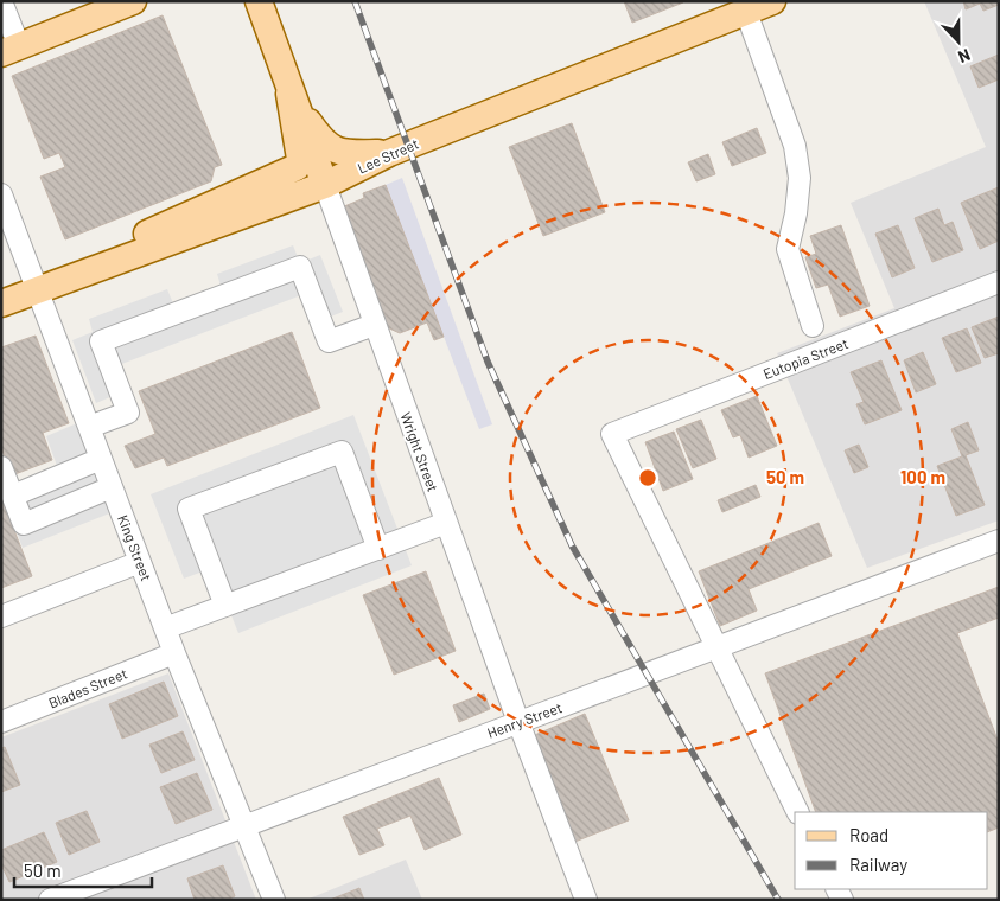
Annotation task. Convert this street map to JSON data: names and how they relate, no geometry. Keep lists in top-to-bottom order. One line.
{"streets":{"main road":["Lee Street","Wright Street"],"street":["Eutopia Street","King Street","Blades Street","Henry Street"]},"crossings":[["Lee Street","Wright Street"],["Lee Street","King Street"],["Eutopia Street","Henry Street"],["Wright Street","Henry Street"],["King Street","Blades Street"],["King Street","Henry Street"]],"legend":["Road","Railway"],"scale_bar":"50 m","north":"bottom","rings":["50 m","100 m"]}
